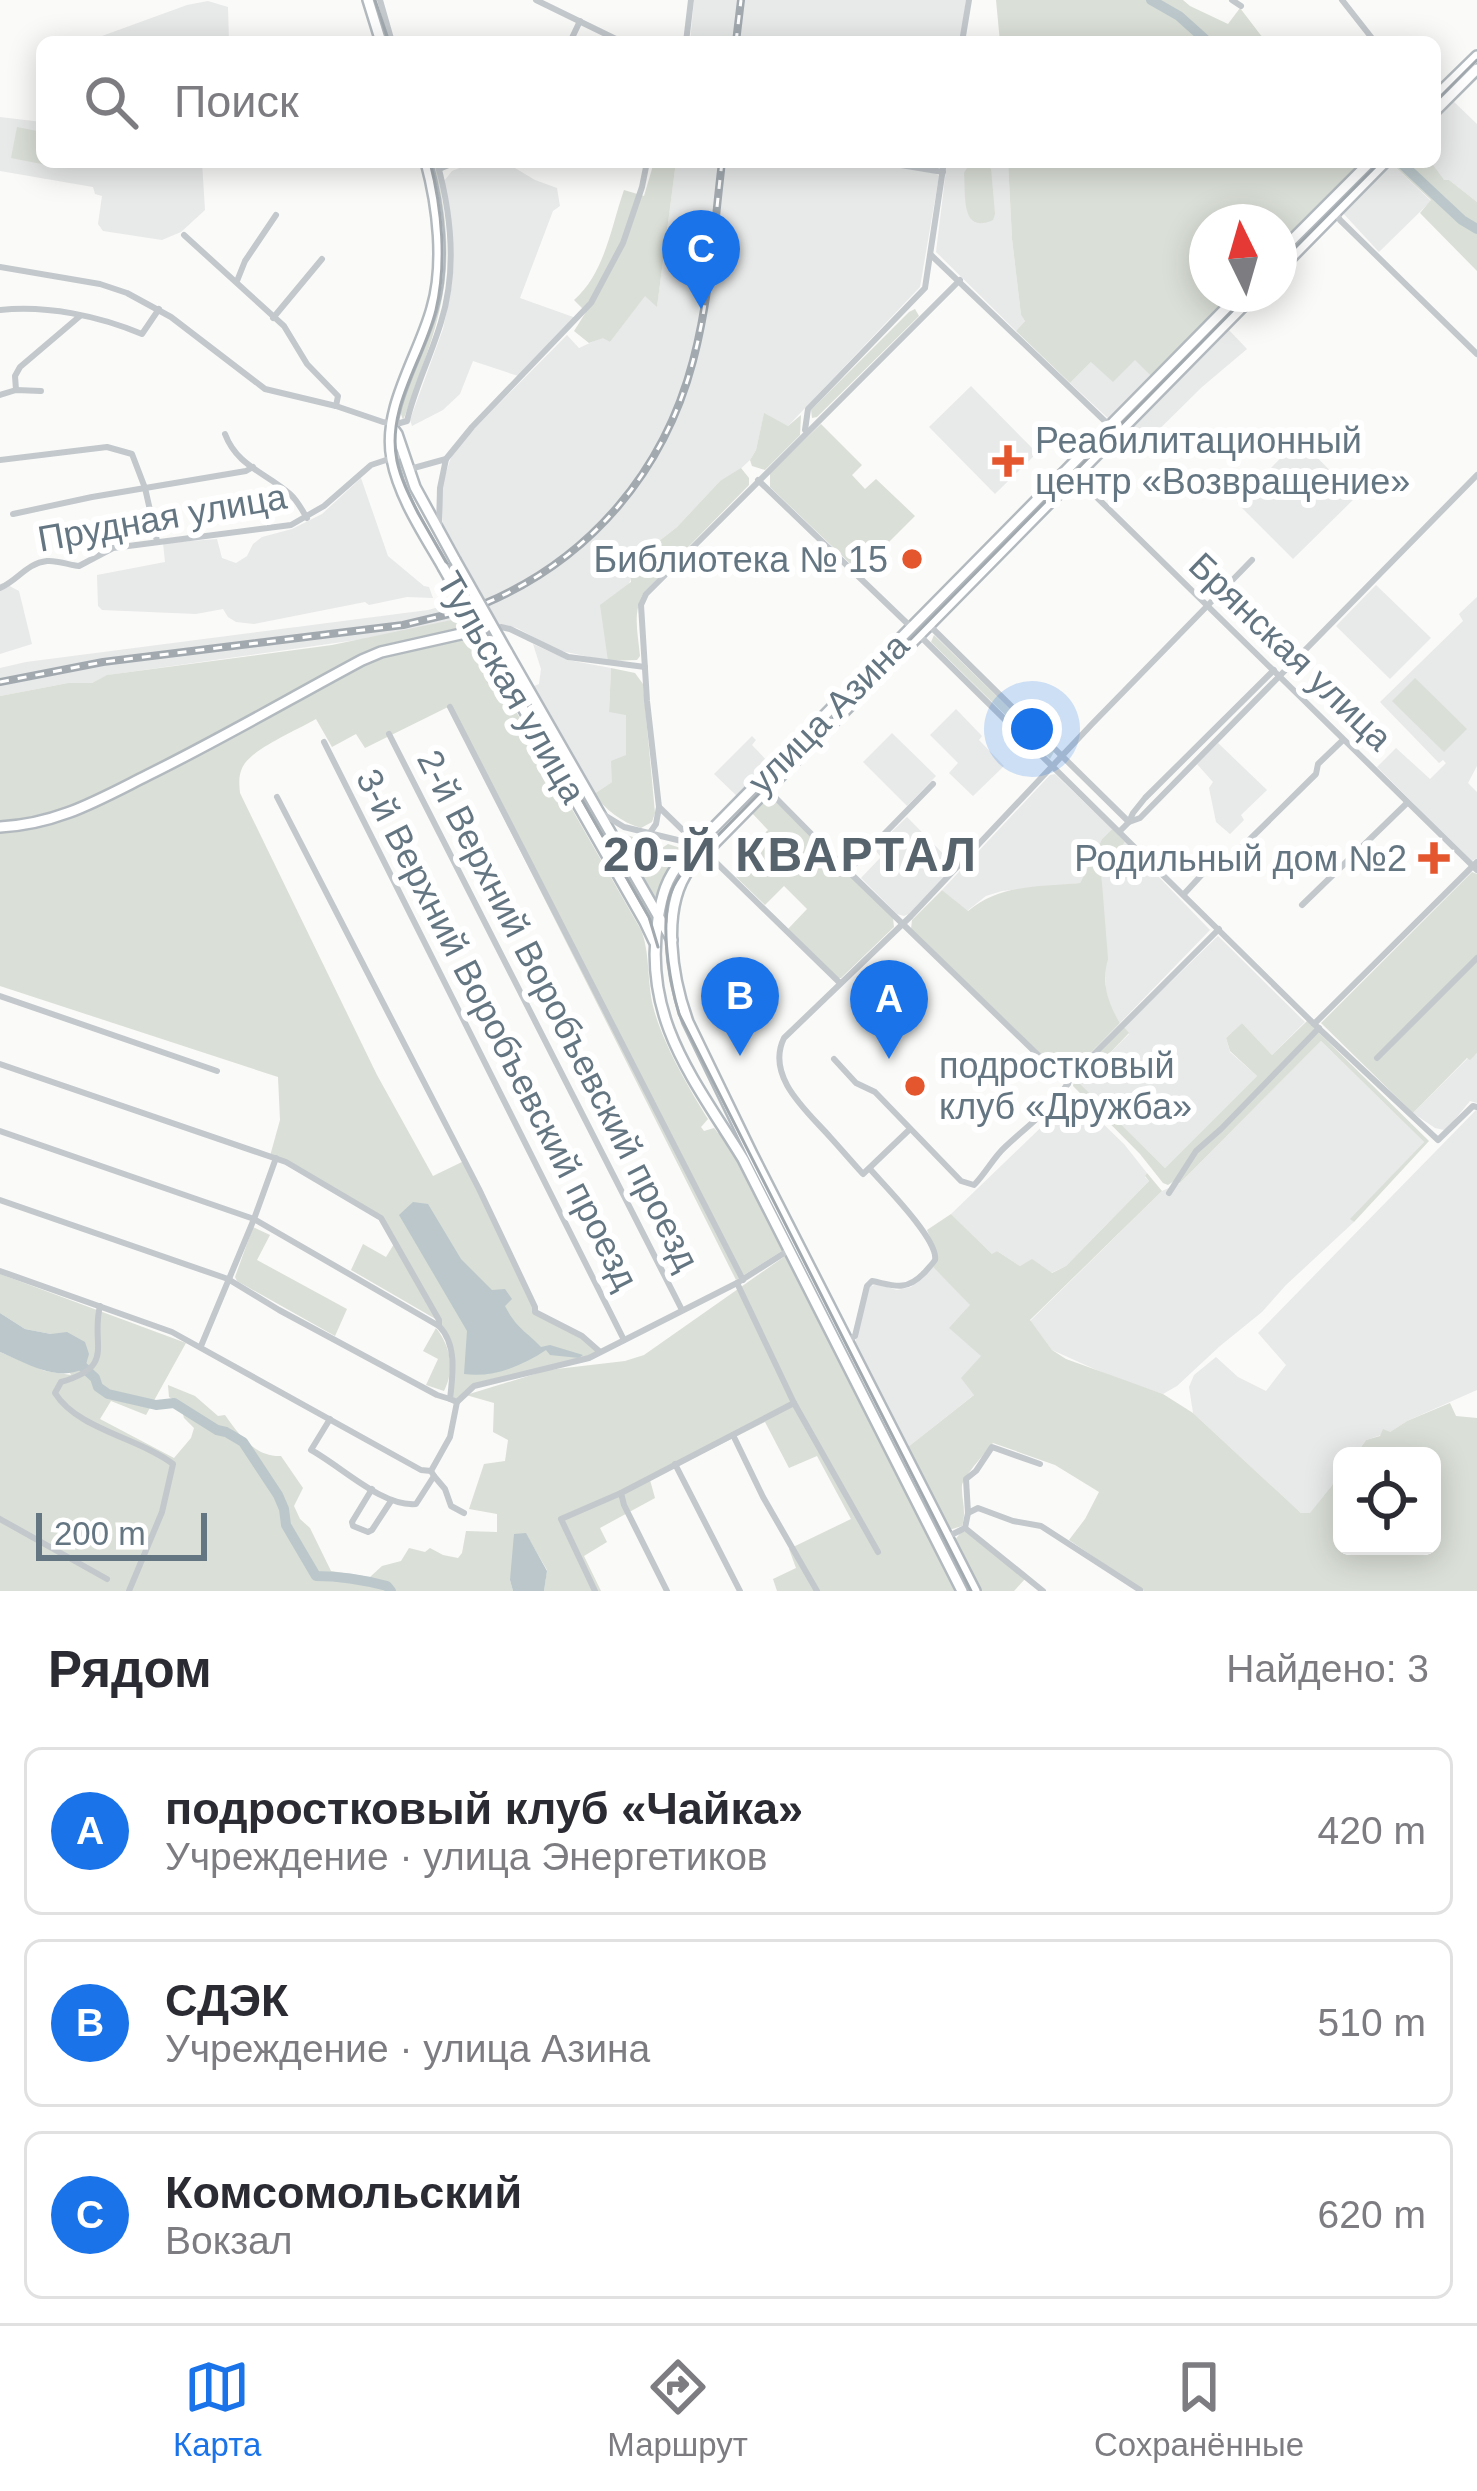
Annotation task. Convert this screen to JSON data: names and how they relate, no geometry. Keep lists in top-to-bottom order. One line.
{"streets":{"street":["Прудная улица","Брянская улица","Тульская улица","улица Азина","2-й Верхний Воробъевский проезд","3-й Верхний Воробъевский проезд"]},"crossings":[["Прудная улица","Тульская улица"],["Брянская улица","улица Азина"],["Тульская улица","улица Азина"]],"districts":["20-Й КВАРТАЛ"],"places":{"health":["Реабилитационный центр «Возвращение»","Родильный дом №2"],"other":["Библиотека № 15","подростковый клуб «Дружба»"]},"scale_bar":"200 m","north":"top","page":{"search":"Поиск","pins":["C","B","A"],"scale":"200 m","heading":["Рядом","Найдено: 3"],"list":[{"mark":"A","name":"подростковый клуб «Чайка»","note":"Учреждение · улица Энергетиков","value":"420 m"},{"mark":"B","name":"СДЭК","note":"Учреждение · улица Азина","value":"510 m"},{"mark":"C","name":"Комсомольский","note":"Вокзал","value":"620 m"}],"nav":["Карта","Маршрут","Сохранённые"]}}
